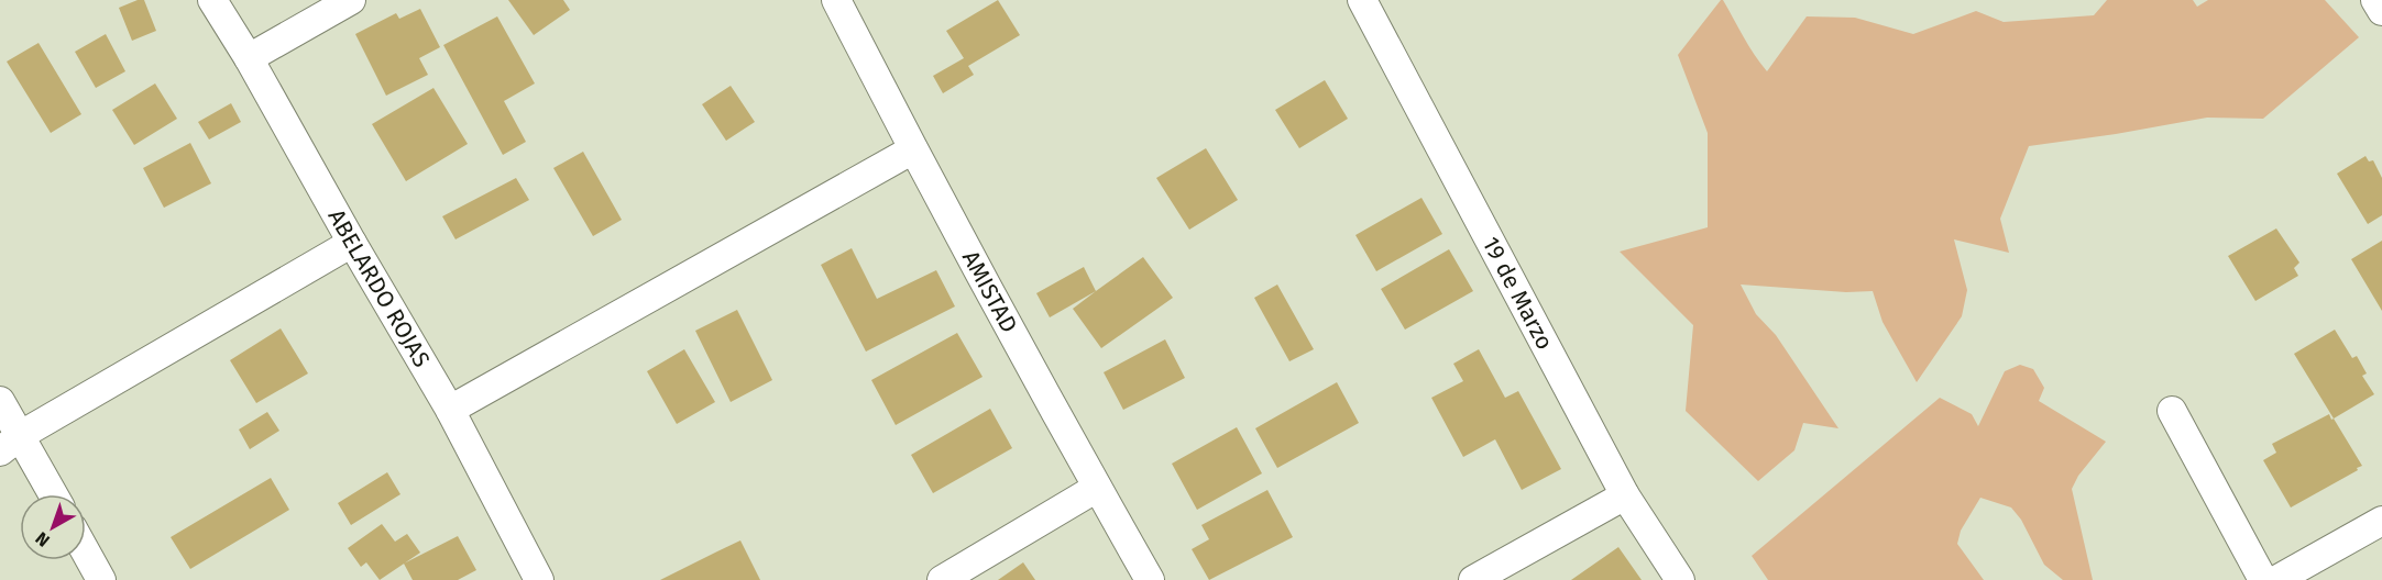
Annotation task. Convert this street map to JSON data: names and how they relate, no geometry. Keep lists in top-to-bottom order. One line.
{"streets":{"street":["ABELARDO ROJAS","AMISTAD","19 de Marzo"]},"north":"bottom left"}
